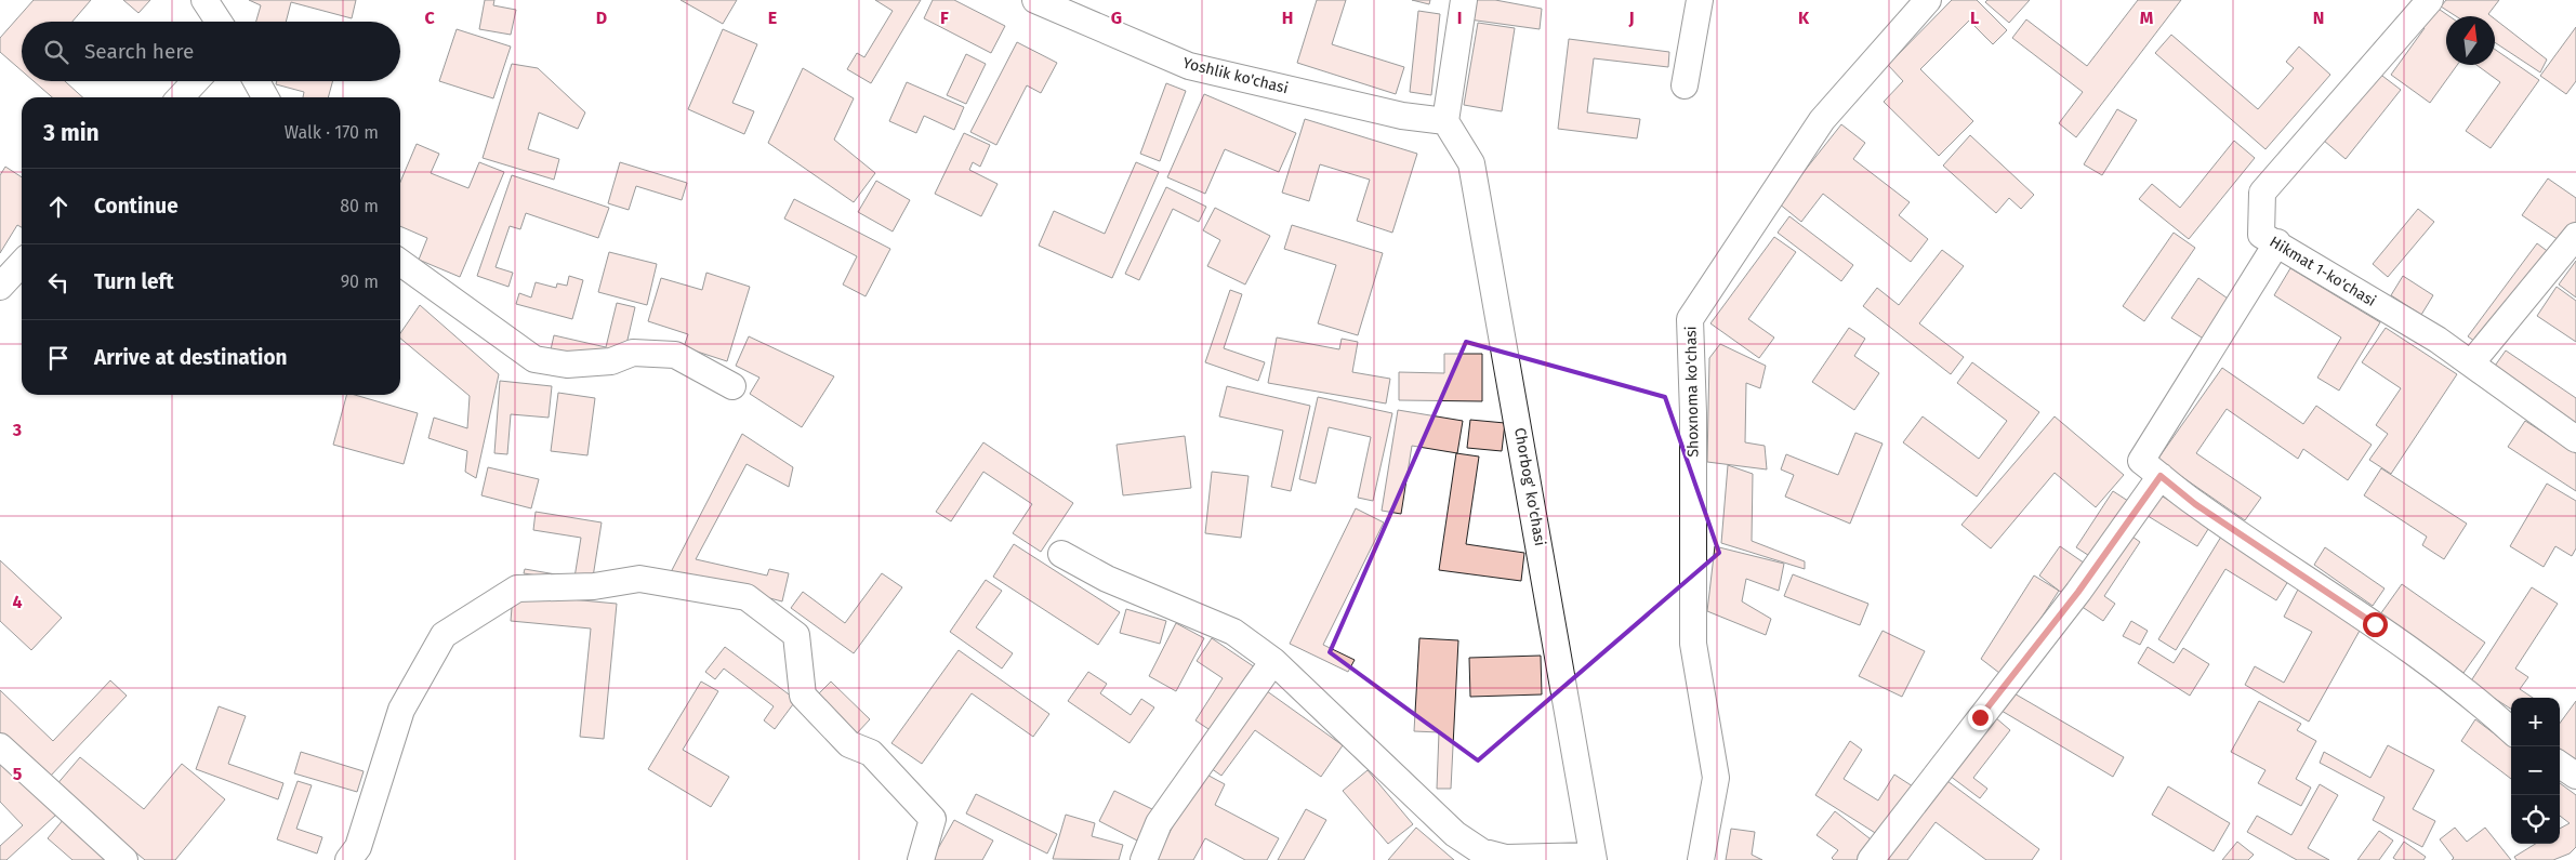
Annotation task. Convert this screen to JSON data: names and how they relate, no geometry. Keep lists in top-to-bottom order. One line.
{"streets":{"street":["Yoshlik ko'chasi","Hikmat 1-ko'chasi","Shoxnoma ko'chasi","Chorbog' ko'chasi"]},"crossings":[["Yoshlik ko'chasi","Chorbog' ko'chasi"]],"north":"top","page":{"search":"Search here","heading":["3 min","Walk · 170 m"],"list":[["Continue","80 m"],["Turn left","90 m"],"Arrive at destination"],"map_buttons":["+","−"]},"grid":{"columns":["C","D","E","F","G","H","I","J","K","L","M","N"],"rows":["3","4","5"]}}
